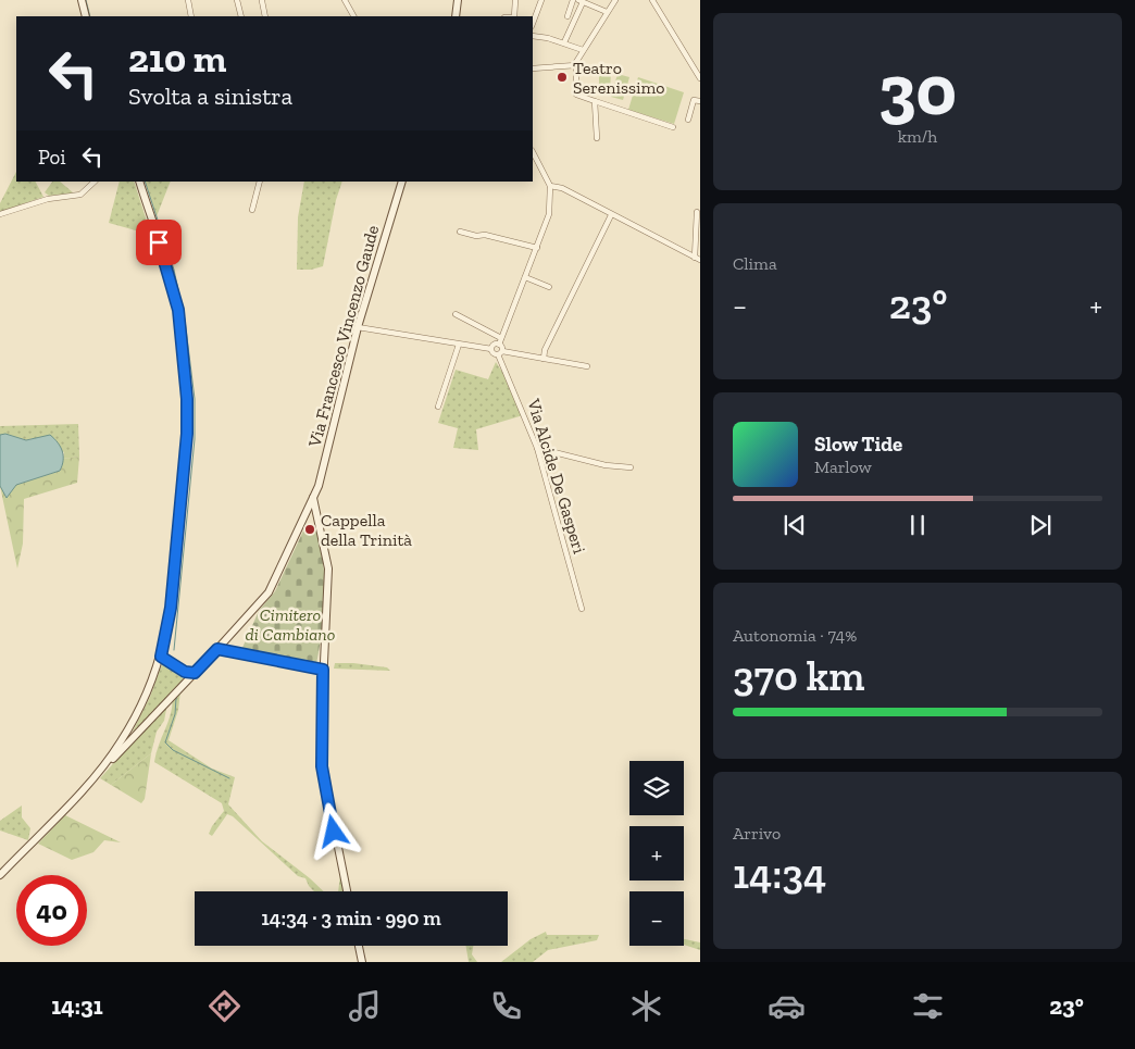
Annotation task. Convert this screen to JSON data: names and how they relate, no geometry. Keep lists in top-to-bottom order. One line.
{"streets":{"street":["Via Francesco Vincenzo Gaude","Via Alcide De Gasperi"]},"parks":["Cimitero di Cambiano"],"places":["Teatro Serenissimo","Cappella della Trinità"],"page":{"tile":[["30","km/h"],"Clima",["Autonomia · 74%","370 km"],["Arrivo","14:34"]],"turn":["210 m","Svolta a sinistra"],"then":"Poi","heat":["−","23°","+"],"song":["Slow Tide","Marlow"],"map_buttons":["+","−"],"limit":"40","trip":"14:34 · 3 min · 990 m","tabs":["14:31","23°"]}}
